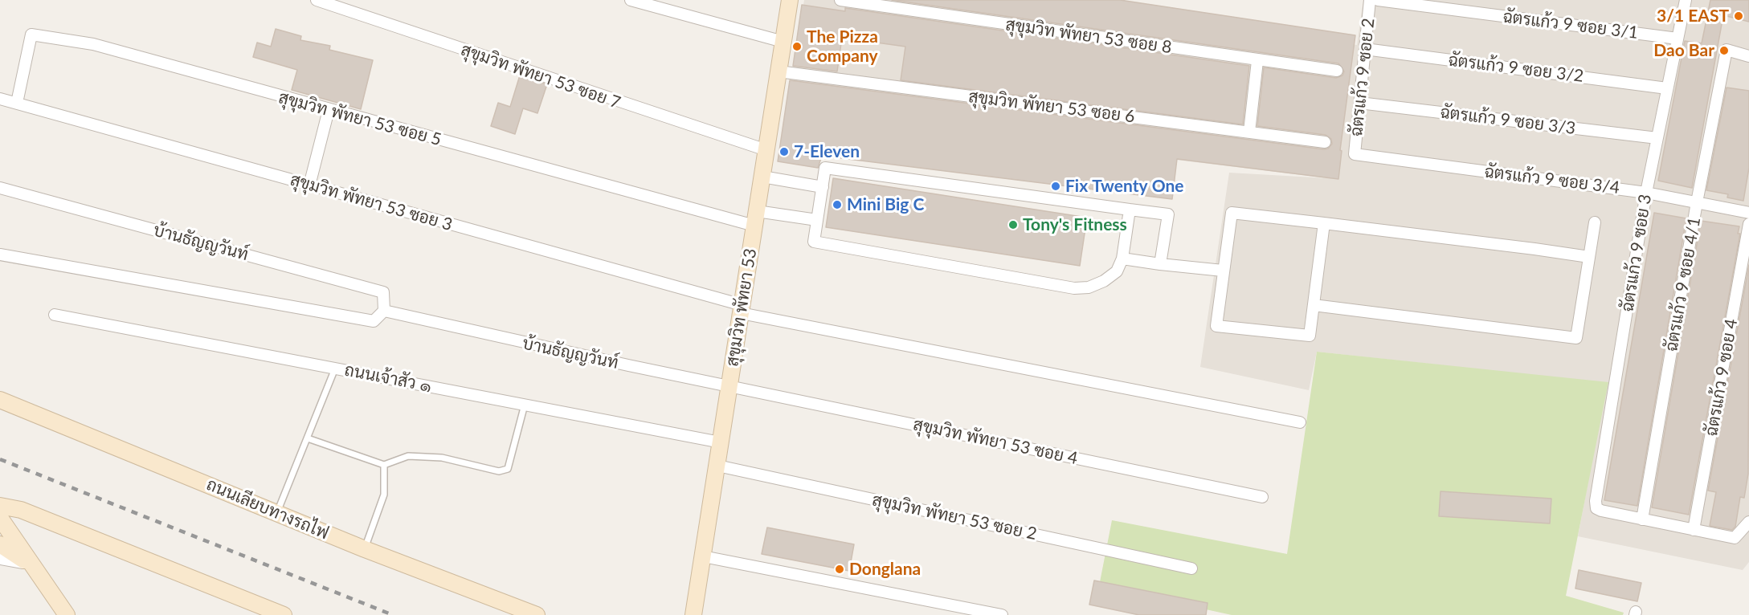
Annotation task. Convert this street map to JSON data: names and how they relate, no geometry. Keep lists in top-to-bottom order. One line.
{"streets":{"street":["ฉัตรแก้ว 9 ซอย 3/1","สุขุมวิท พัทยา 53 ซอย 8","ฉัตรแก้ว 9 ซอย 3/2","สุขุมวิท พัทยา 53 ซอย 7","ฉัตรแก้ว 9 ซอย 2","สุขุมวิท พัทยา 53 ซอย 6","สุขุมวิท พัทยา 53 ซอย 5","ฉัตรแก้ว 9 ซอย 3/3","ฉัตรแก้ว 9 ซอย 3/4","สุขุมวิท พัทยา 53 ซอย 3","บ้านธัญญวันท์","ฉัตรแก้ว 9 ซอย 3","ฉัตรแก้ว 9 ซอย 4/1","สุขุมวิท พัทยา 53","ฉัตรแก้ว 9 ซอย 4","ถนนเจ้าสัว ๑","สุขุมวิท พัทยา 53 ซอย 4","ถนนเลียบทางรถไฟ","สุขุมวิท พัทยา 53 ซอย 2"]},"crossings":[["ฉัตรแก้ว 9 ซอย 3/1","ฉัตรแก้ว 9 ซอย 3"],["ฉัตรแก้ว 9 ซอย 3/2","ฉัตรแก้ว 9 ซอย 2"],["ฉัตรแก้ว 9 ซอย 3/2","ฉัตรแก้ว 9 ซอย 3"],["สุขุมวิท พัทยา 53 ซอย 7","สุขุมวิท พัทยา 53"],["ฉัตรแก้ว 9 ซอย 2","ฉัตรแก้ว 9 ซอย 3/3"],["ฉัตรแก้ว 9 ซอย 2","ฉัตรแก้ว 9 ซอย 3/4"],["สุขุมวิท พัทยา 53 ซอย 6","สุขุมวิท พัทยา 53"],["สุขุมวิท พัทยา 53 ซอย 5","สุขุมวิท พัทยา 53 ซอย 3"],["สุขุมวิท พัทยา 53 ซอย 5","สุขุมวิท พัทยา 53"],["ฉัตรแก้ว 9 ซอย 3/3","ฉัตรแก้ว 9 ซอย 3"],["ฉัตรแก้ว 9 ซอย 3/4","ฉัตรแก้ว 9 ซอย 3"],["ฉัตรแก้ว 9 ซอย 3/4","ฉัตรแก้ว 9 ซอย 4/1"],["สุขุมวิท พัทยา 53 ซอย 3","สุขุมวิท พัทยา 53"],["บ้านธัญญวันท์","สุขุมวิท พัทยา 53"],["บ้านธัญญวันท์","สุขุมวิท พัทยา 53 ซอย 4"],["ฉัตรแก้ว 9 ซอย 3","ฉัตรแก้ว 9 ซอย 4/1"],["สุขุมวิท พัทยา 53","ถนนเจ้าสัว ๑"],["สุขุมวิท พัทยา 53","สุขุมวิท พัทยา 53 ซอย 4"],["สุขุมวิท พัทยา 53","สุขุมวิท พัทยา 53 ซอย 2"]],"places":["3/1 EAST","The Pizza Company","Dao Bar","7-Eleven","Fix Twenty One","Mini Big C","Tony's Fitness","Donglana"]}
